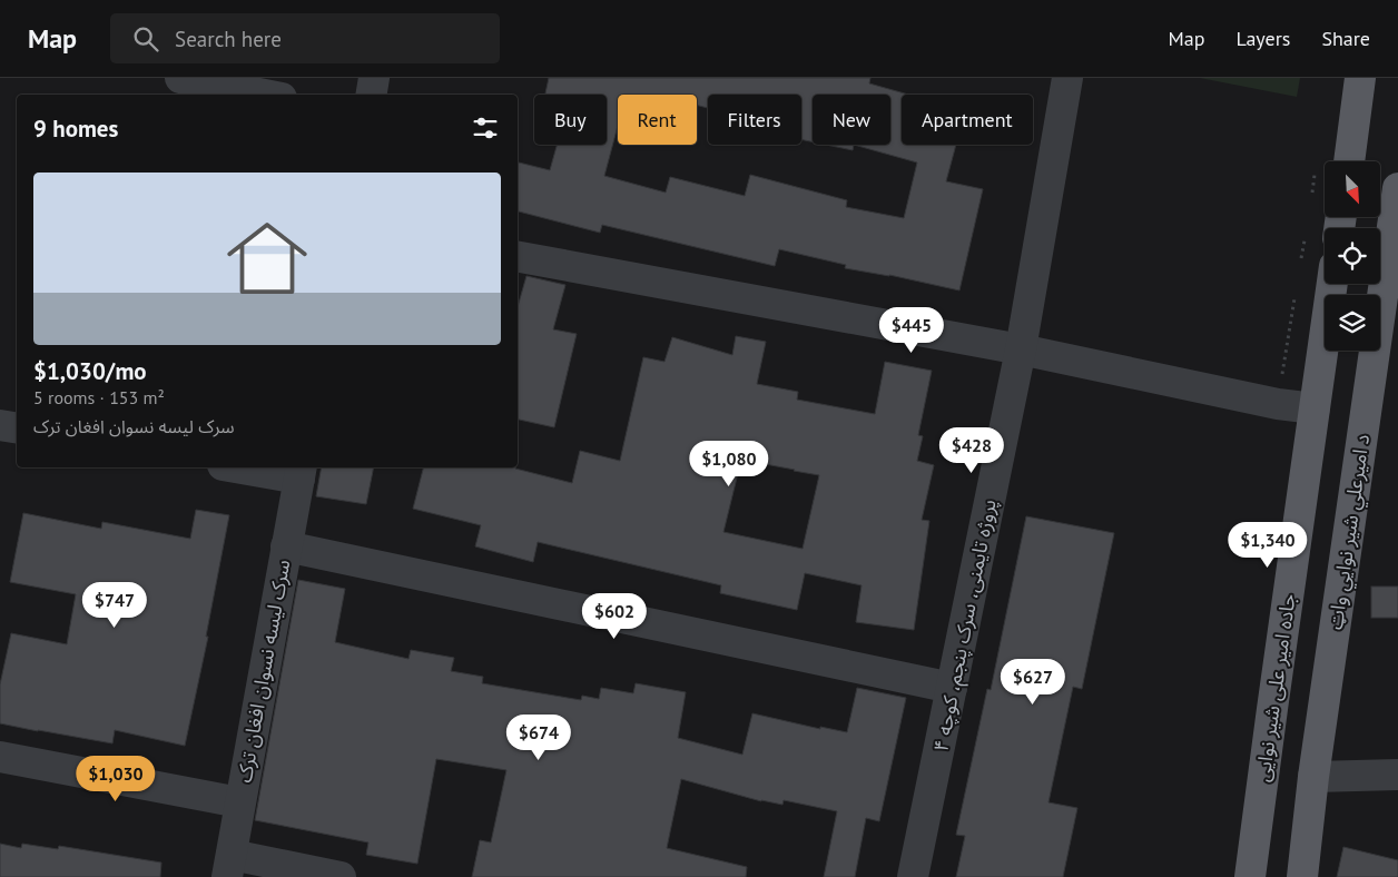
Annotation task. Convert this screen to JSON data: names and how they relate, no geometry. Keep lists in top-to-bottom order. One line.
{"streets":{"main road":["د امیرعلي شیر نوايي واټ","جاده امیر علی شیر نوایی"],"street":["پروژه تایمنی، سرک پنجم، کوچه ۴","سرک لیسه نسوان افغان‌ ترک"]},"north":"bottom right","page":{"header":"Map","search":"Search here","nav":["Map","Layers","Share"],"chip":["Buy","Rent","Filters","New","Apartment"],"heading":"9 homes","list":[{"name":"$1,030/mo","note":"5 rooms · 153 m² · سرک لیسه نسوان افغان‌ ترک"}],"price":["$445","$428","$1,080","$1,340","$747","$602","$627","$674","$1,030"]}}
